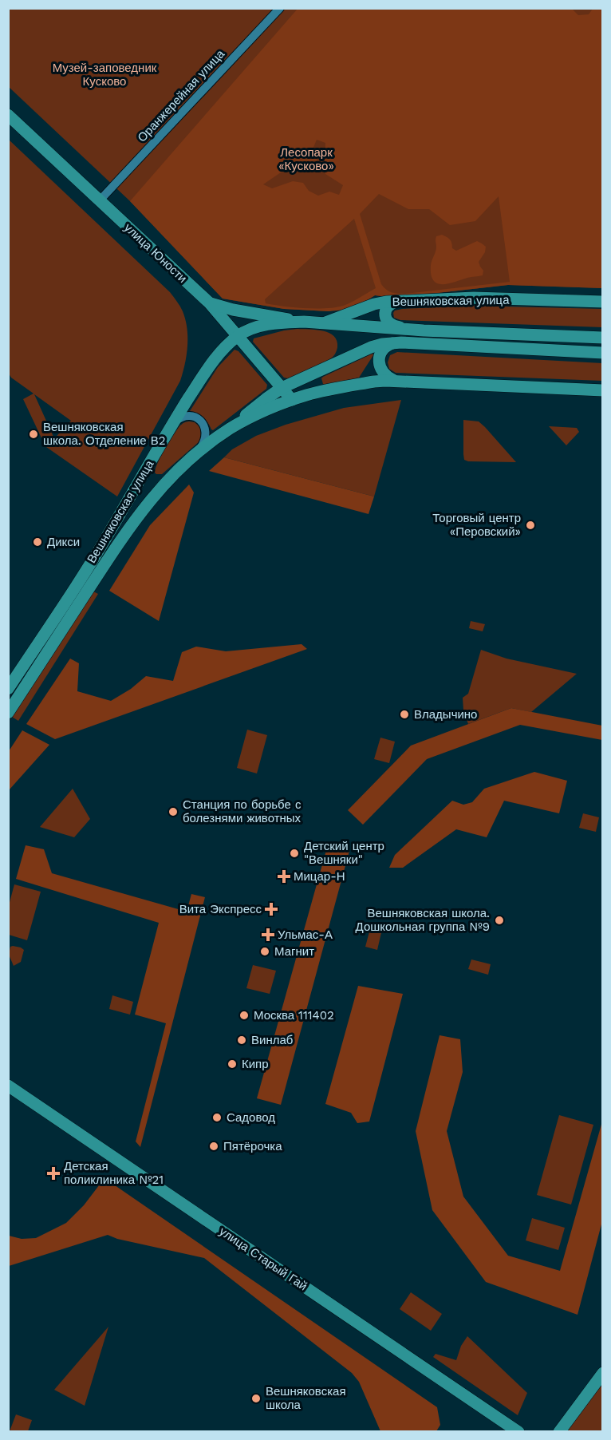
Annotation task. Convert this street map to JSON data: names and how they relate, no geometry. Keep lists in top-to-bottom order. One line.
{"streets":{"main road":["улица Юности","Вешняковская улица","улица Старый Гай"],"street":["Оранжерейная улица"]},"crossings":[["Оранжерейная улица","улица Юности"],["улица Юности","Вешняковская улица"]],"parks":["Музей-заповедник Кусково","Лесопарк «Кусково»"],"places":{"other":["Вешняковская школа. Отделение В2","Торговый центр «Перовский»","Дикси","Владычино","Станция по борьбе с болезнями животных","Детский центр \"Вешняки\"","Вешняковская школа. Дошкольная группа №9","Магнит","Москва 111402","Винлаб","Кипр","Садовод","Пятёрочка","Вешняковская школа"],"health":["Мицар-Н","Вита Экспресс","Ульмас-А","Детская поликлиника №21"]}}
